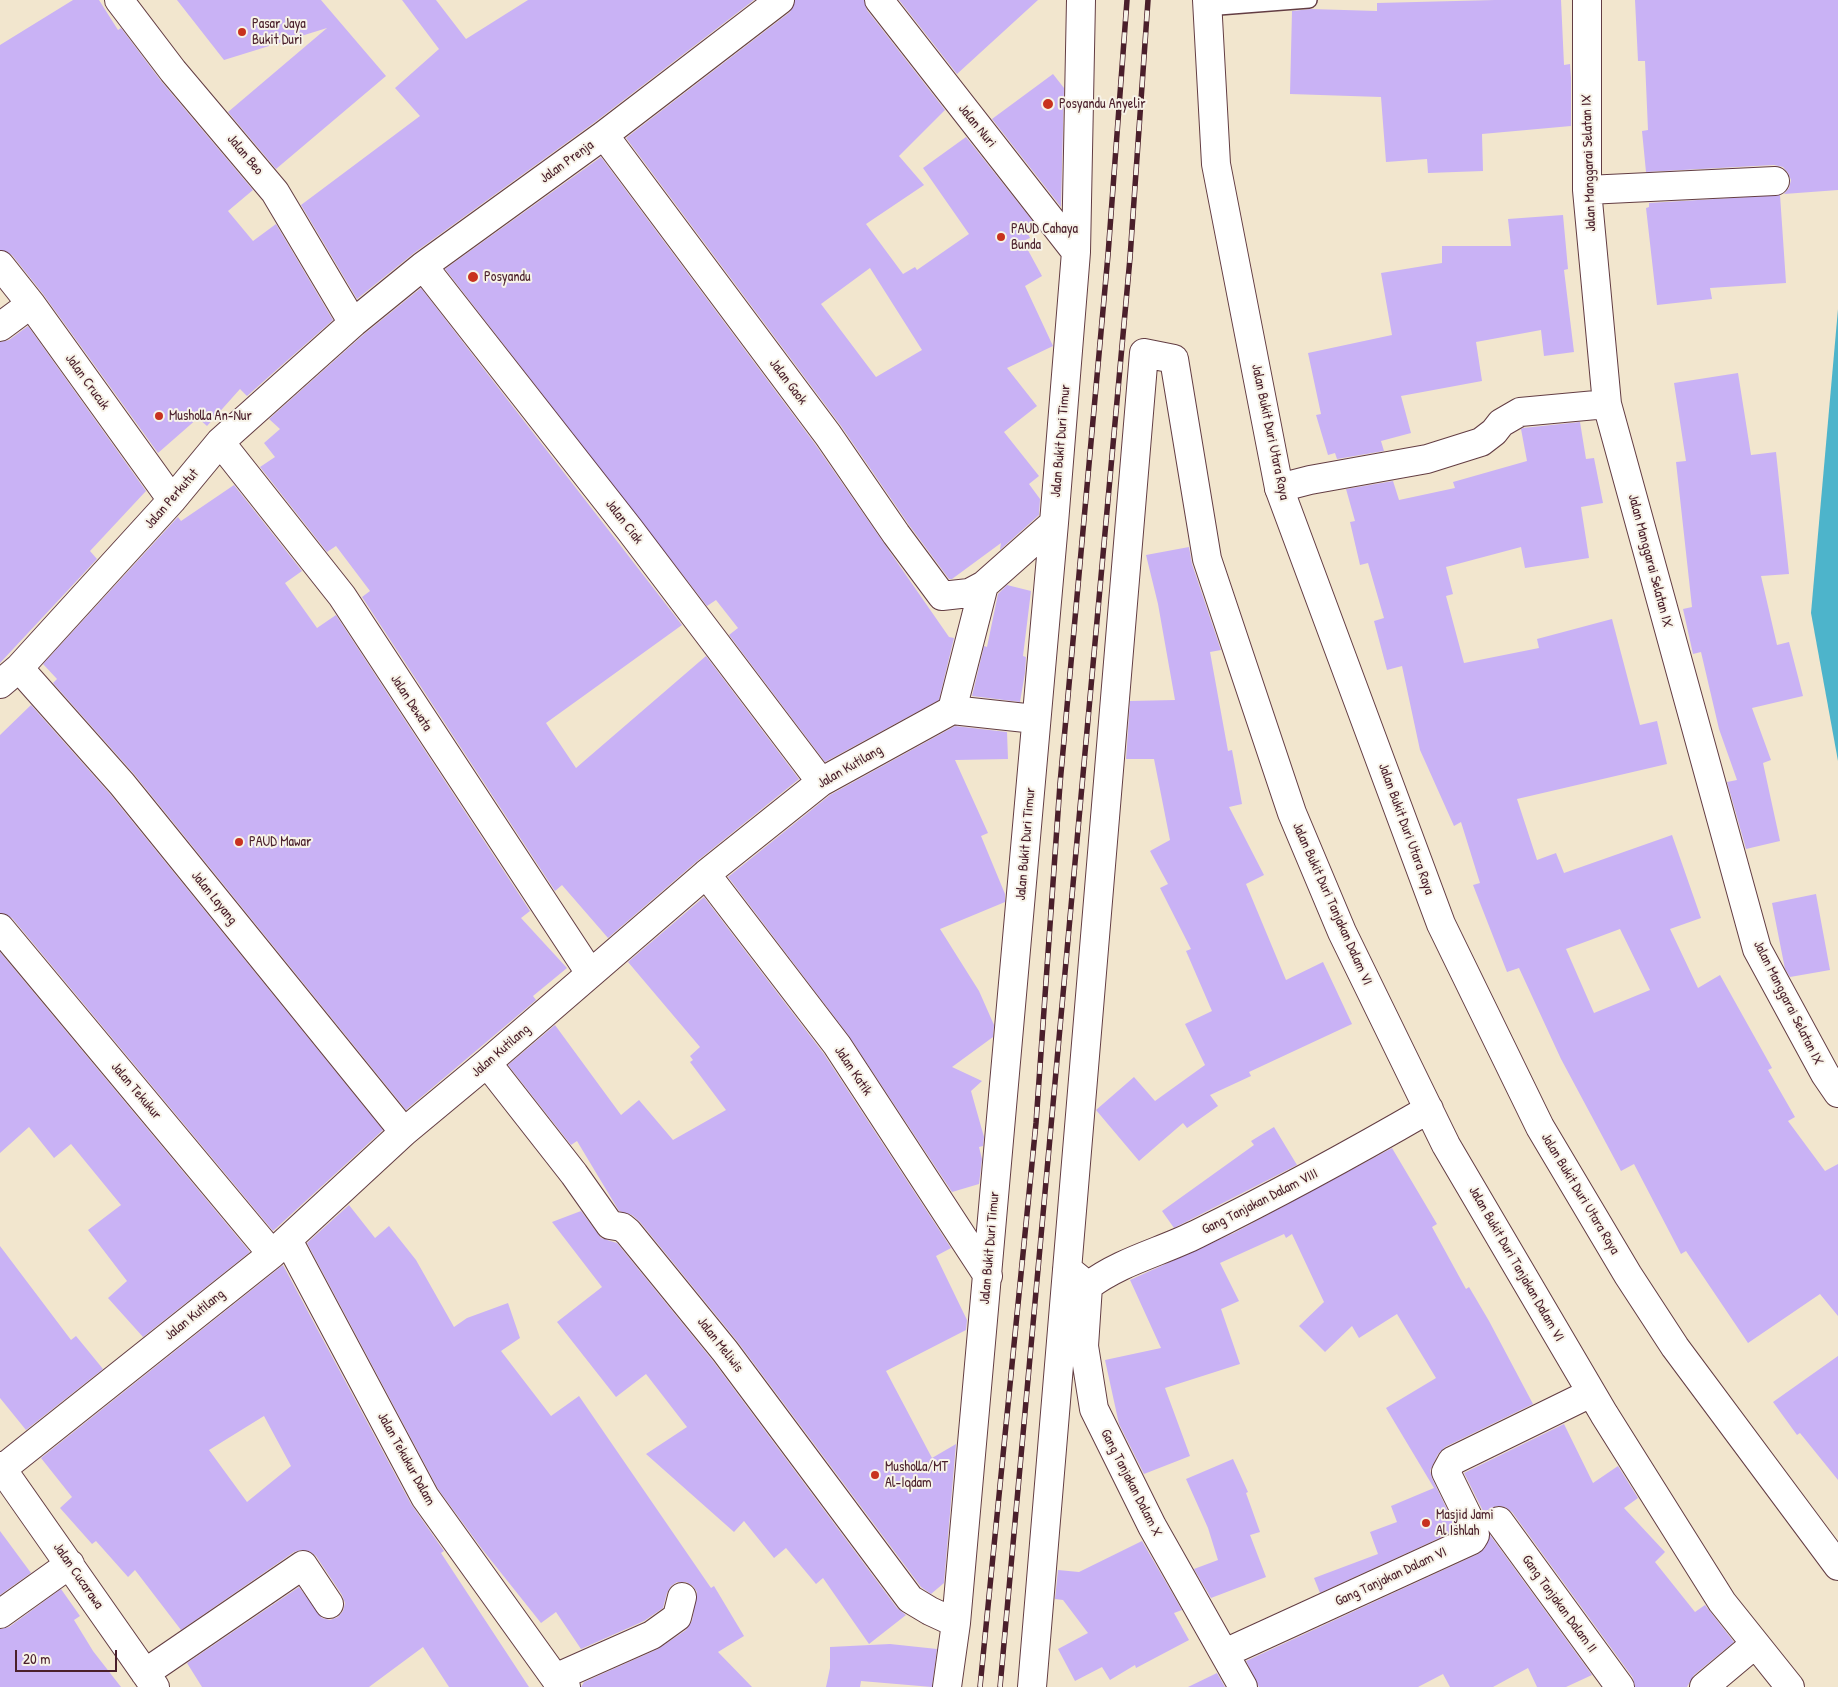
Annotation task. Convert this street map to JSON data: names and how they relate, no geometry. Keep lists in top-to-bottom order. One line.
{"streets":{"street":["Jalan Nuri","Jalan Beo","Jalan Prenja","Jalan Manggarai Selatan IX","Jalan Crucuk","Jalan Gaok","Jalan Bukit Duri Utara Raya","Jalan Bukit Duri Timur","Jalan Perkutut","Jalan Ciak","Jalan Dewata","Jalan Kutilang","Jalan Layang","Jalan Bukit Duri Tanjakan Dalam VI","Jalan Katik","Jalan Tekukur","Gang Tanjakan Dalam VIII","Jalan Meliwis","Jalan Tekukur Dalam","Gang Tanjakan Dalam X","Jalan Cucarawa","Gang Tanjakan Dalam VI","Gang Tanjakan Dalam II"]},"crossings":[["Jalan Nuri","Jalan Bukit Duri Timur"],["Jalan Beo","Jalan Prenja"],["Jalan Beo","Jalan Perkutut"],["Jalan Prenja","Jalan Gaok"],["Jalan Prenja","Jalan Perkutut"],["Jalan Prenja","Jalan Ciak"],["Jalan Crucuk","Jalan Perkutut"],["Jalan Gaok","Jalan Bukit Duri Timur"],["Jalan Bukit Duri Timur","Jalan Katik"],["Jalan Bukit Duri Timur","Jalan Meliwis"],["Jalan Perkutut","Jalan Dewata"],["Jalan Perkutut","Jalan Layang"],["Jalan Ciak","Jalan Kutilang"],["Jalan Dewata","Jalan Kutilang"],["Jalan Kutilang","Jalan Layang"],["Jalan Kutilang","Jalan Katik"],["Jalan Kutilang","Jalan Tekukur"],["Jalan Kutilang","Jalan Meliwis"],["Jalan Kutilang","Jalan Tekukur Dalam"],["Jalan Kutilang","Jalan Cucarawa"],["Jalan Bukit Duri Tanjakan Dalam VI","Gang Tanjakan Dalam VIII"],["Jalan Bukit Duri Tanjakan Dalam VI","Gang Tanjakan Dalam VI"],["Jalan Tekukur","Jalan Tekukur Dalam"],["Gang Tanjakan Dalam VIII","Gang Tanjakan Dalam X"],["Gang Tanjakan Dalam X","Gang Tanjakan Dalam VI"]],"places":["Pasar Jaya Bukit Duri","Posyandu Anyelir","PAUD Cahaya Bunda","Posyandu","Musholla An-Nur","PAUD Mawar","Musholla/MT Al-Iqdam","Masjid Jami Al Ishlah"],"scale_bar":"20 m"}
